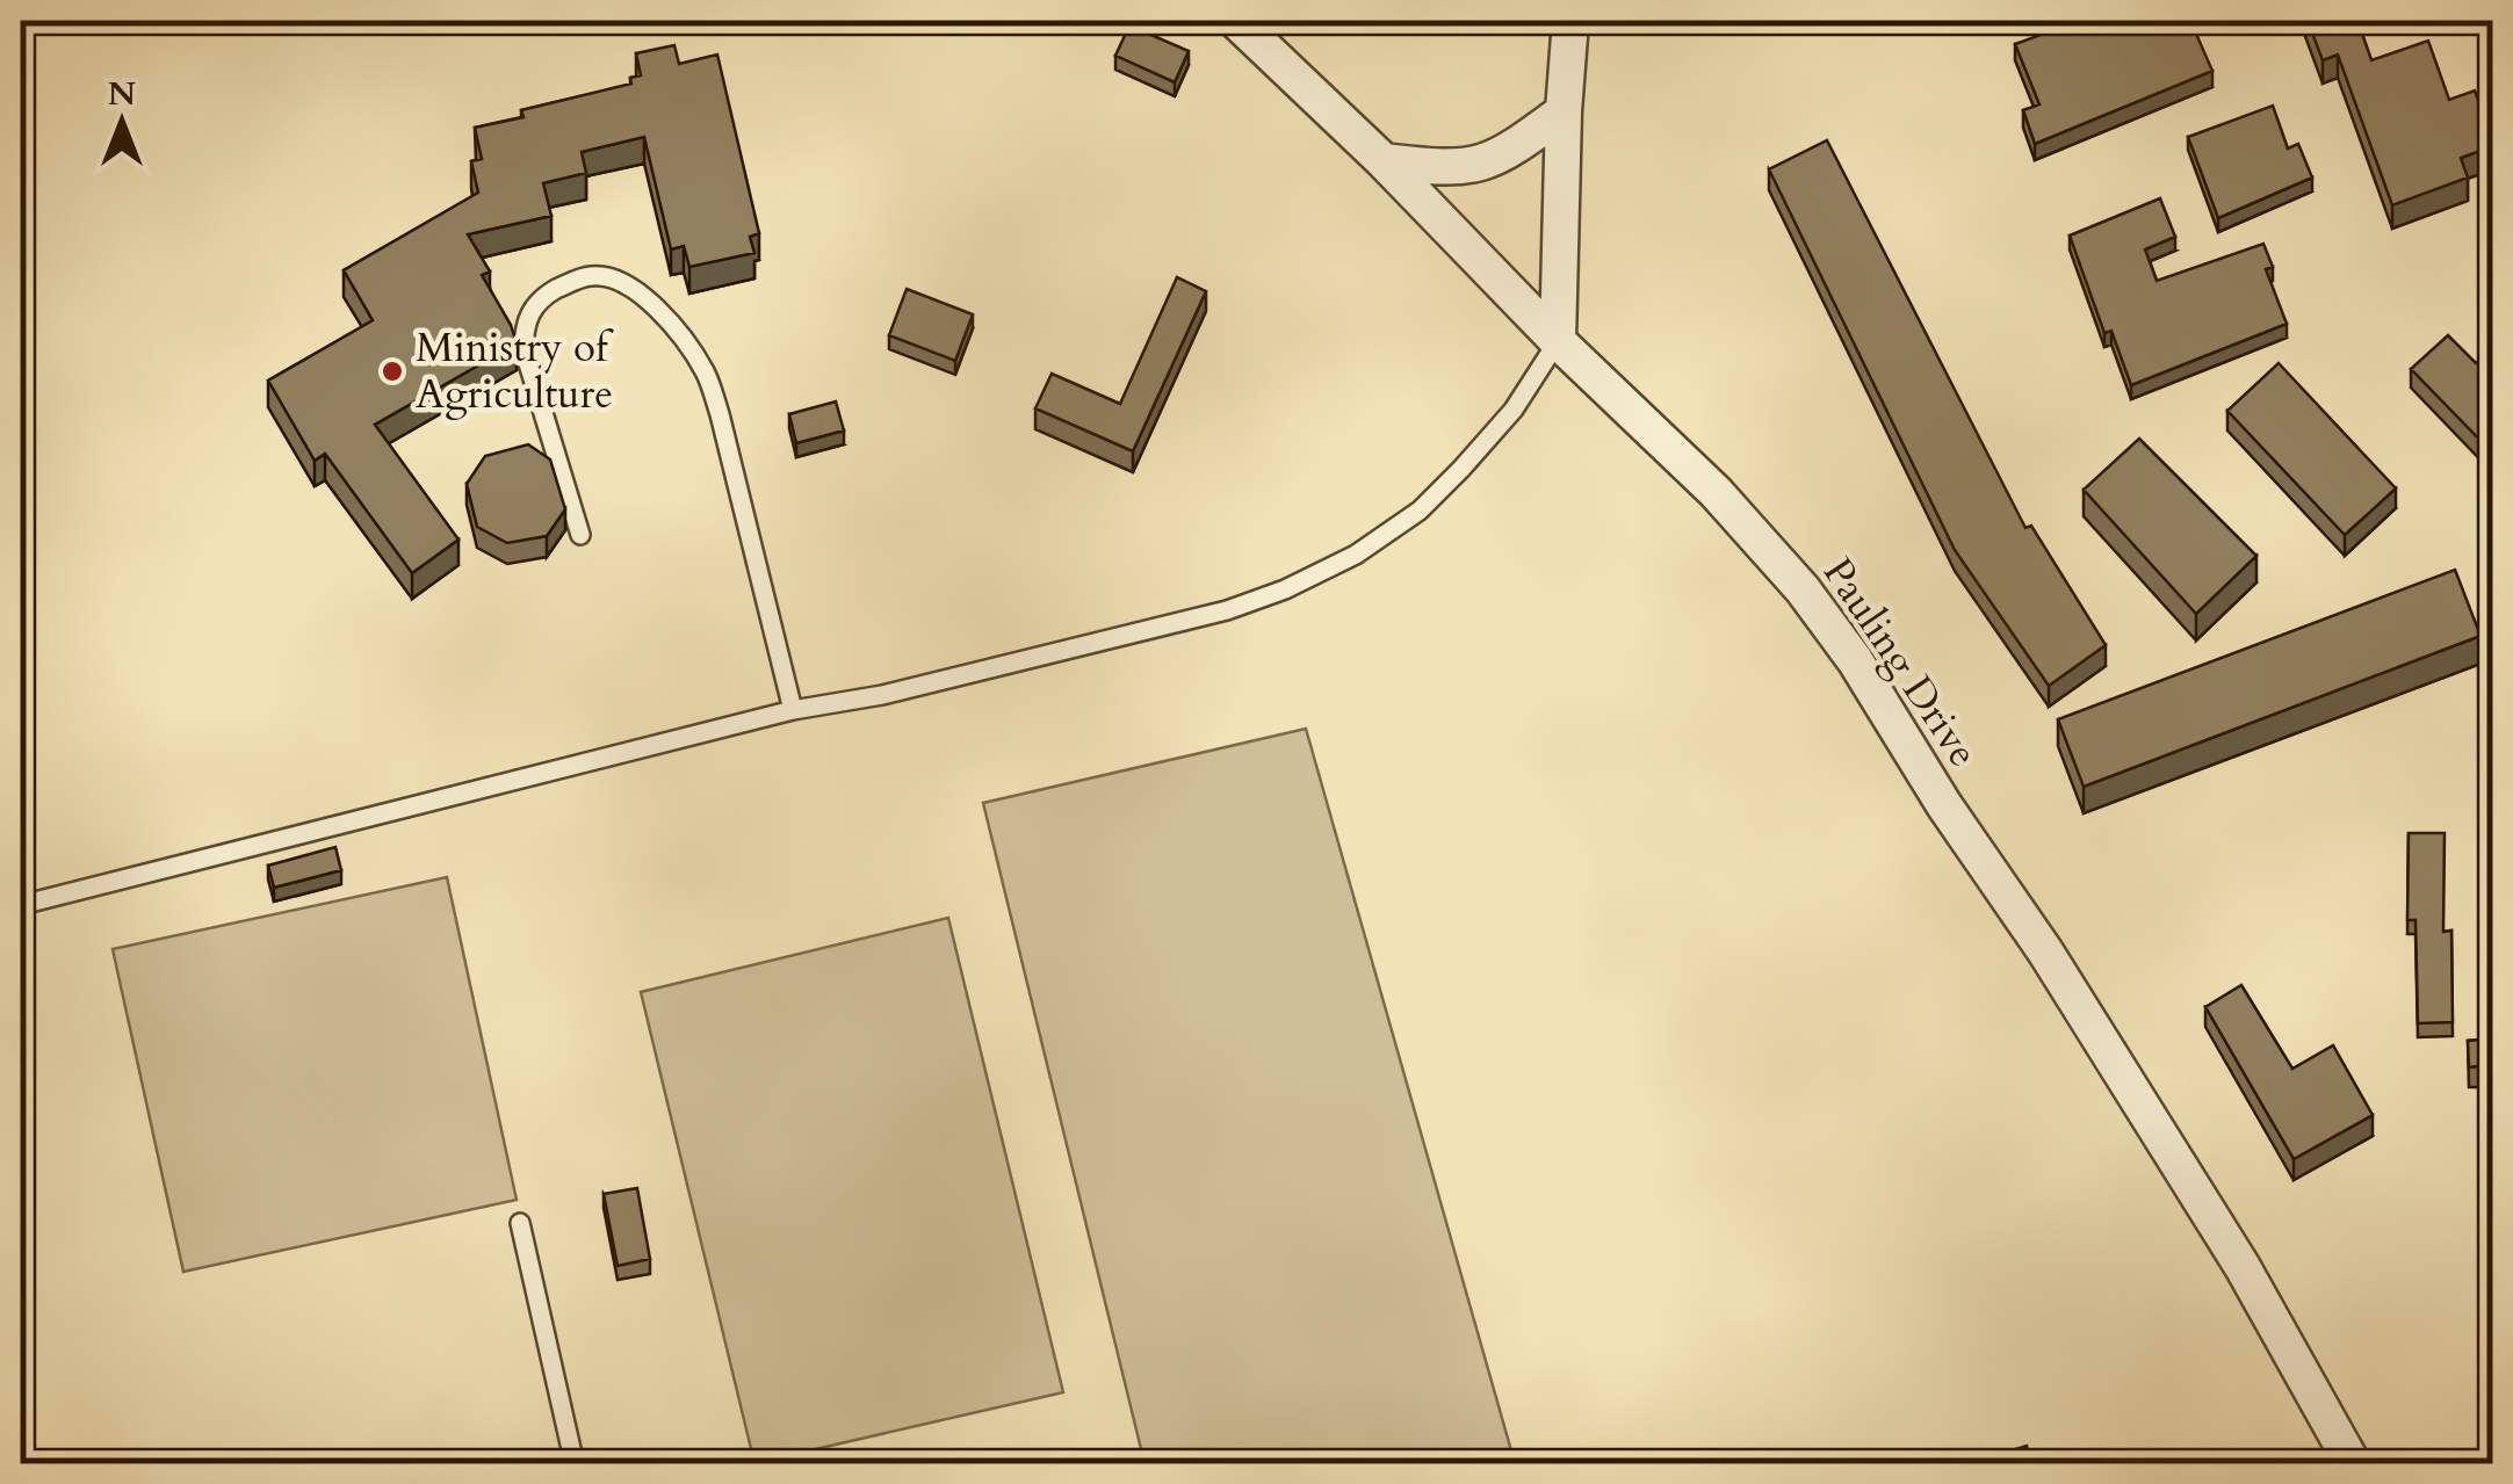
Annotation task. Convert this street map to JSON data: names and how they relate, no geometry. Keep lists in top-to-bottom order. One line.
{"streets":{"street":["Pauling Drive"]},"places":["Ministry of Agriculture"],"north":"top"}
